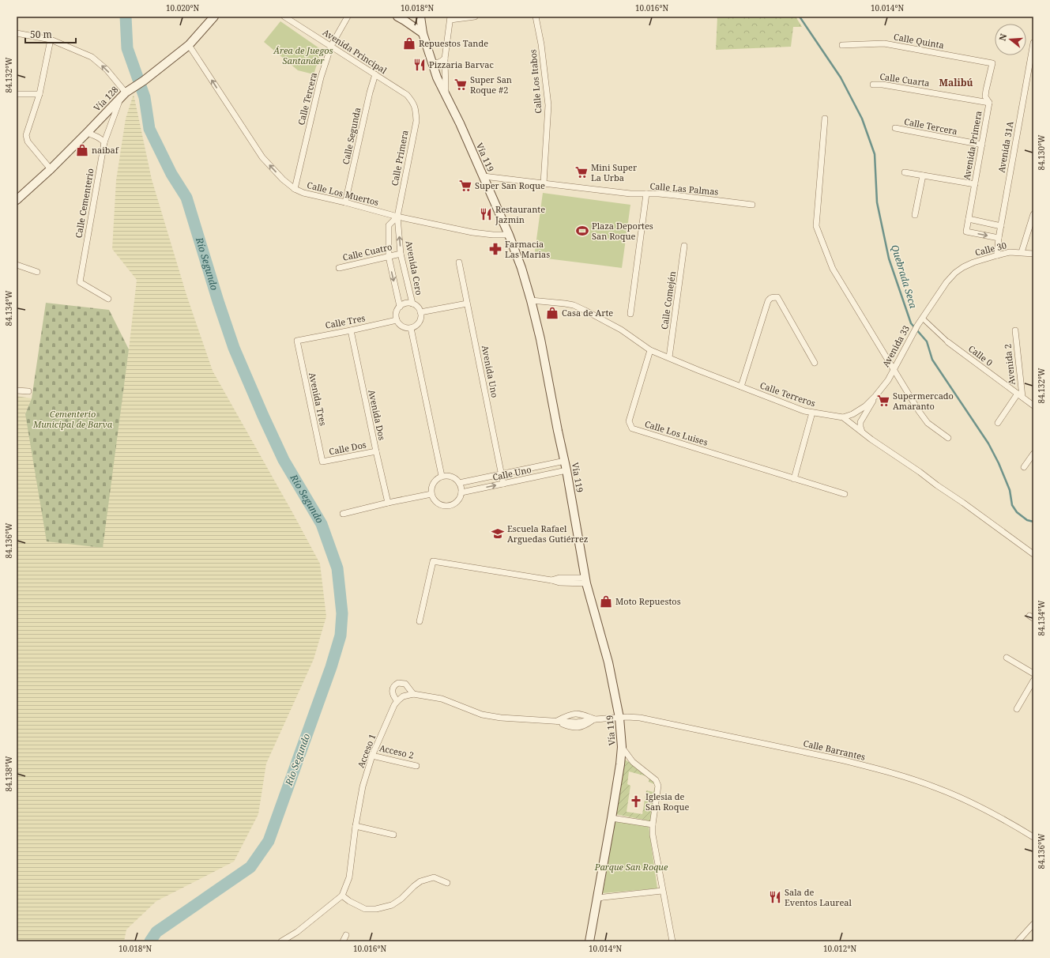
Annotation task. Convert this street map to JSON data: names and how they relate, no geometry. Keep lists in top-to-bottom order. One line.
{"streets":{"main road":["Vía 128","Vía 119"],"street":["Calle Quinta","Avenida Principal","Calle Cuarta","Calle Los Itabos","Calle Tercera","Calle Segunda","Avenida Primera","Avenida 31A","Calle Primera","Calle Las Palmas","Calle Los Muertos","Calle Cementerio","Calle 30","Calle Cuatro","Avenida Cero","Calle Comején","Calle Tres","Avenida 33","Calle 0","Avenida 2","Avenida Uno","Calle Terreros","Avenida Tres","Avenida Dos","Calle Los Luises","Calle Dos","Calle Uno","Calle Barrantes","Acceso 1","Acceso 2"]},"crossings":[["Calle Quinta","Avenida Primera"],["Avenida Principal","Calle Tercera"],["Avenida Principal","Calle Segunda"],["Avenida Principal","Calle Primera"],["Calle Cuarta","Avenida Primera"],["Calle Los Itabos","Calle Las Palmas"],["Vía 128","Calle Los Muertos"],["Vía 128","Calle Cementerio"],["Calle Tercera","Avenida Primera"],["Calle Tercera","Calle Los Muertos"],["Calle Segunda","Calle Los Muertos"],["Avenida Primera","Avenida 31A"],["Avenida 31A","Calle 30"],["Vía 119","Calle Las Palmas"],["Vía 119","Calle Los Muertos"],["Vía 119","Calle Terreros"],["Vía 119","Calle Uno"],["Vía 119","Calle Barrantes"],["Calle Primera","Calle Los Muertos"],["Calle Primera","Avenida Cero"],["Calle Los Muertos","Avenida Cero"],["Calle 30","Avenida 33"],["Calle Cuatro","Avenida Cero"],["Avenida Cero","Calle Tres"],["Calle Comején","Calle Terreros"],["Calle Tres","Avenida Tres"],["Calle Tres","Avenida Dos"],["Avenida 33","Calle Terreros"],["Calle 0","Avenida 2"],["Avenida Uno","Calle Uno"],["Calle Terreros","Calle Los Luises"],["Avenida Tres","Calle Dos"],["Avenida Dos","Calle Dos"],["Acceso 1","Acceso 2"]],"one_way":["Calle Los Muertos","Avenida Cero"],"districts":["Malibú"],"water":["Río Segundo","Quebrada Seca"],"parks":["Área de Juegos Santander","Cementerio Municipal de Barva","Parque San Roque"],"places":{"shop":["Repuestos Tande","naibaf","Casa de Arte","Moto Repuestos"],"restaurant":["Pizzaria Barvac","Restaurante Jazmin","Sala de Eventos Laureal"],"supermarket":["Super San Roque #2","Mini Super La Urba","Super San Roque","Supermercado Amaranto"],"sports":["Plaza Deportes San Roque"],"pharmacy":["Farmacia Las Marias"],"school or university":["Escuela Rafael Arguedas Gutiérrez"],"church":["Iglesia de San Roque"]},"scale_bar":"50 m","north":"left","coordinates":["10.020°N","10.018°N","10.016°N","10.014°N","84.132°W","84.130°W","84.134°W","84.136°W","84.138°W","10.012°N"]}
